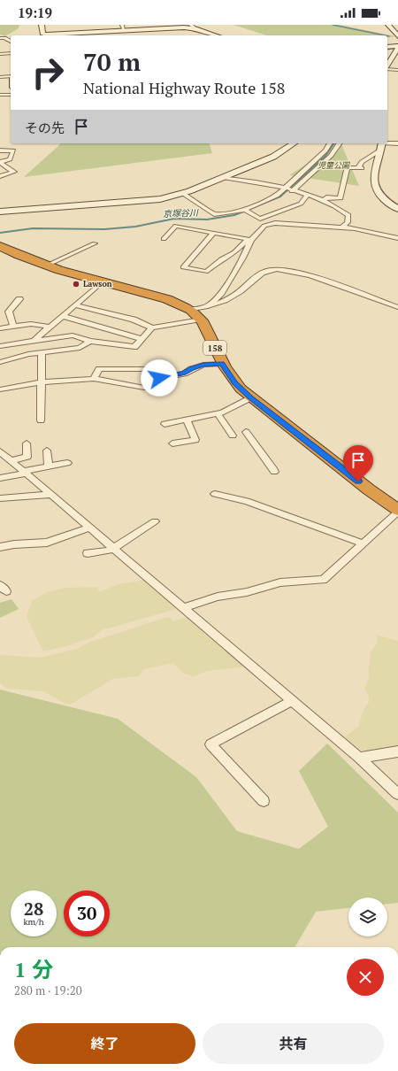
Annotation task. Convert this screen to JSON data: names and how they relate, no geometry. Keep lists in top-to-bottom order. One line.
{"streets":{"highway":["158"]},"water":["京塚谷川"],"parks":["児童公園"],"places":["Lawson"],"page":{"status":"19:19","turn":["70 m","National Highway Route 158"],"then":"その先","speed":"28 km/h","limit":"30","heading":["1 分","280 m · 19:20"],"buttons":["終了","共有"]}}
